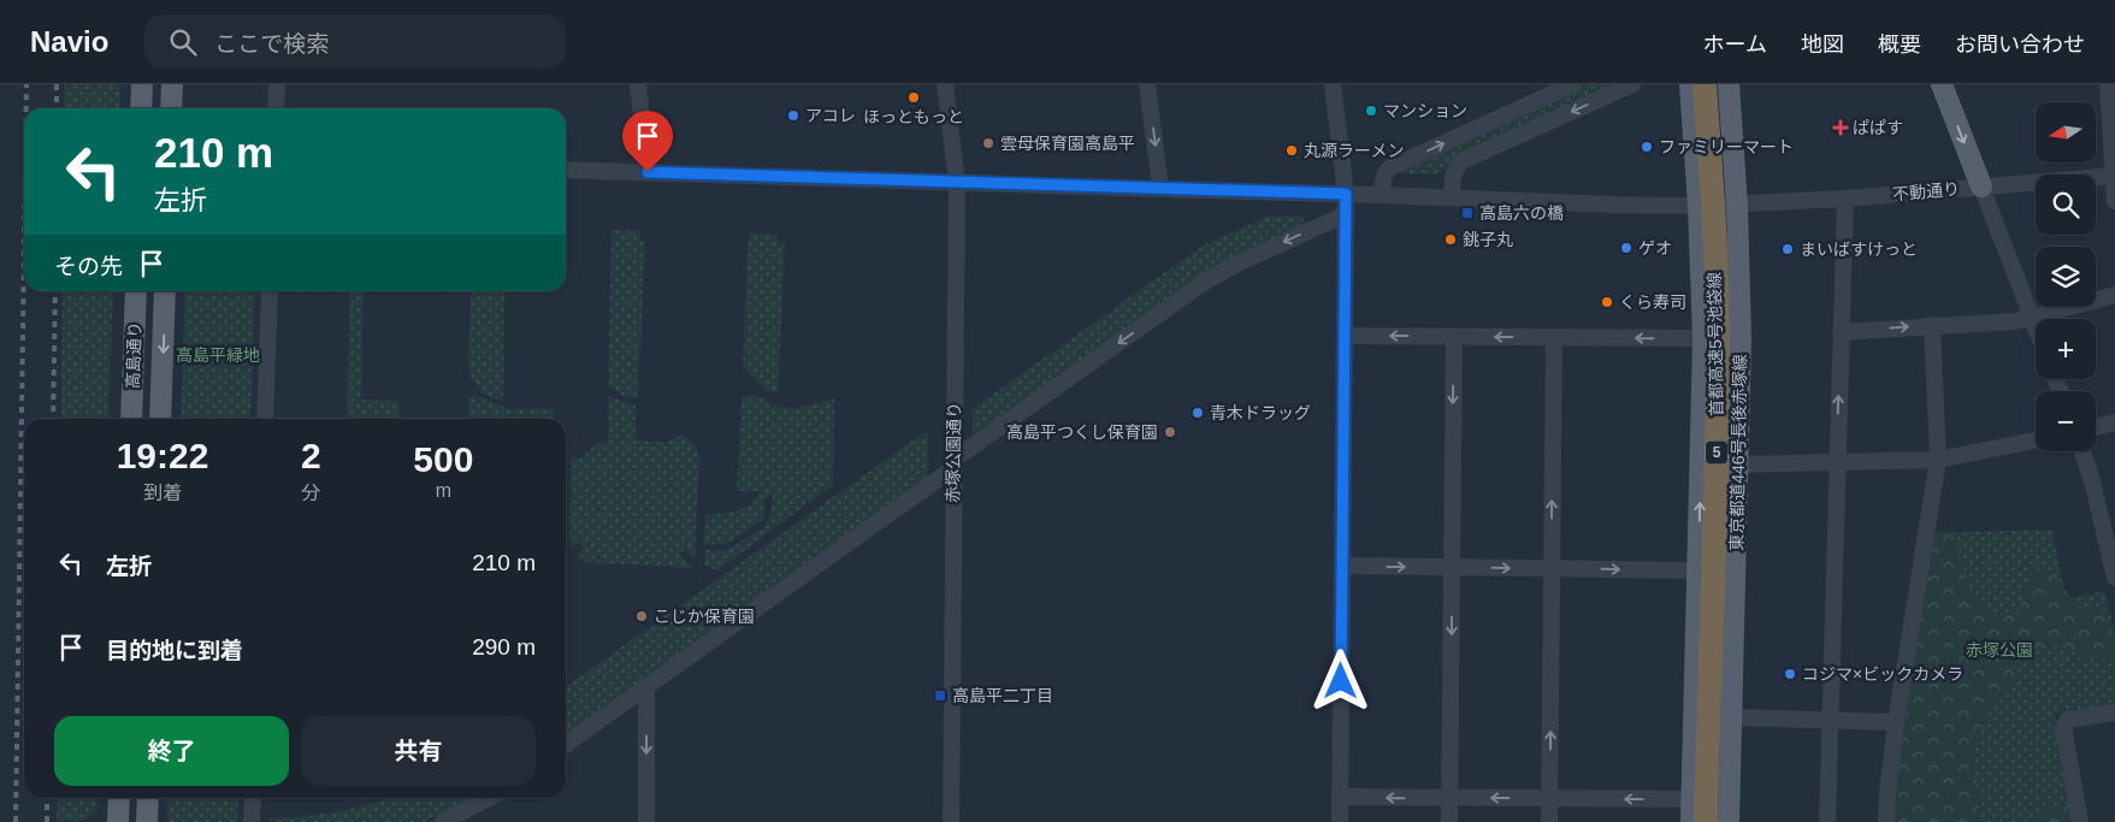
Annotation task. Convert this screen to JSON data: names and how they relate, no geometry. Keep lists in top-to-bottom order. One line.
{"streets":{"highway":["首都高速5号池袋線","5"],"main road":["高島通り","東京都道446号長後赤塚線"],"street":["不動通り","赤塚公園通り"]},"crossings":[["不動通り","赤塚公園通り"],["不動通り","東京都道446号長後赤塚線"]],"parks":["高島平緑地","赤塚公園"],"places":{"other":["ほっともっと","マンション","アコレ","雲母保育園高島平","ファミリーマート","丸源ラーメン","銚子丸","ゲオ","まいばすけっと","くら寿司","青木ドラッグ","高島平つくし保育園","こじか保育園","コジマ×ビックカメラ"],"health":["ぱぱす"],"transit":["高島六の橋","高島平二丁目"]},"north":"left","page":{"header":"Navio","search":"ここで検索","nav":["ホーム","地図","概要","お問い合わせ"],"map_buttons":["+","−"],"turn":["210 m","左折"],"then":"その先","eta":["19:22","到着","2","分","500","m"],"list":[{"name":"左折","value":"210 m"},{"name":"目的地に到着","value":"290 m"}],"buttons":["終了","共有"]}}
